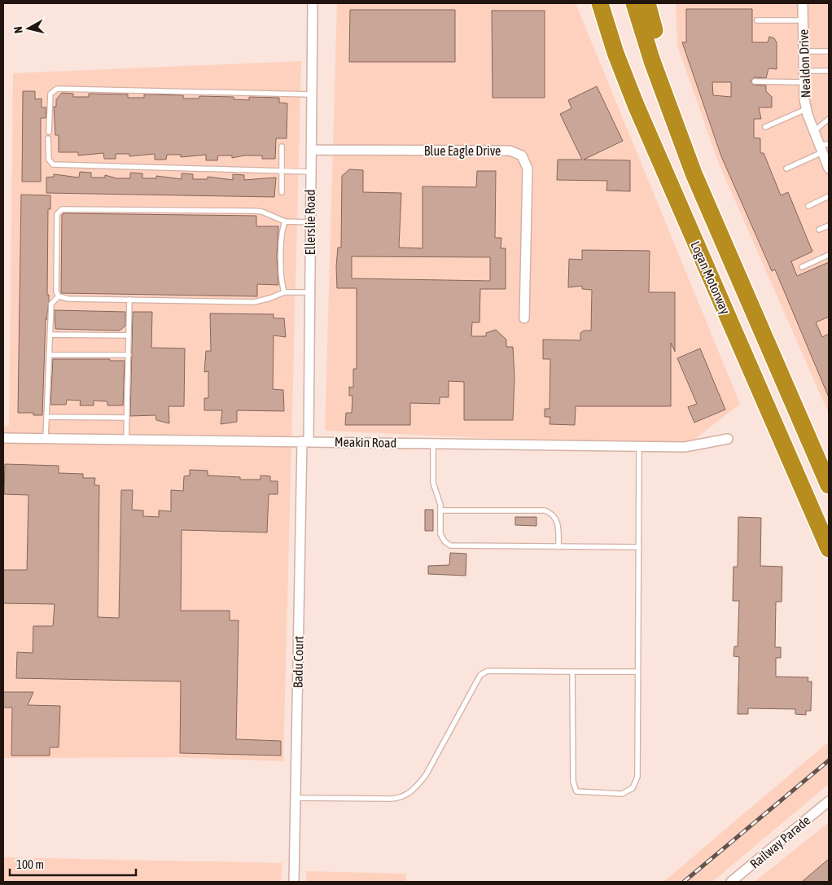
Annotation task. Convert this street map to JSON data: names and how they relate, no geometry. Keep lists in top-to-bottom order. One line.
{"streets":{"highway":["Logan Motorway"],"street":["Nealdon Drive","Blue Eagle Drive","Ellerslie Road","Meakin Road","Badu Court","Railway Parade"]},"crossings":[["Blue Eagle Drive","Ellerslie Road"],["Ellerslie Road","Meakin Road"],["Ellerslie Road","Badu Court"],["Meakin Road","Badu Court"]],"scale_bar":"100 m","north":"left"}
